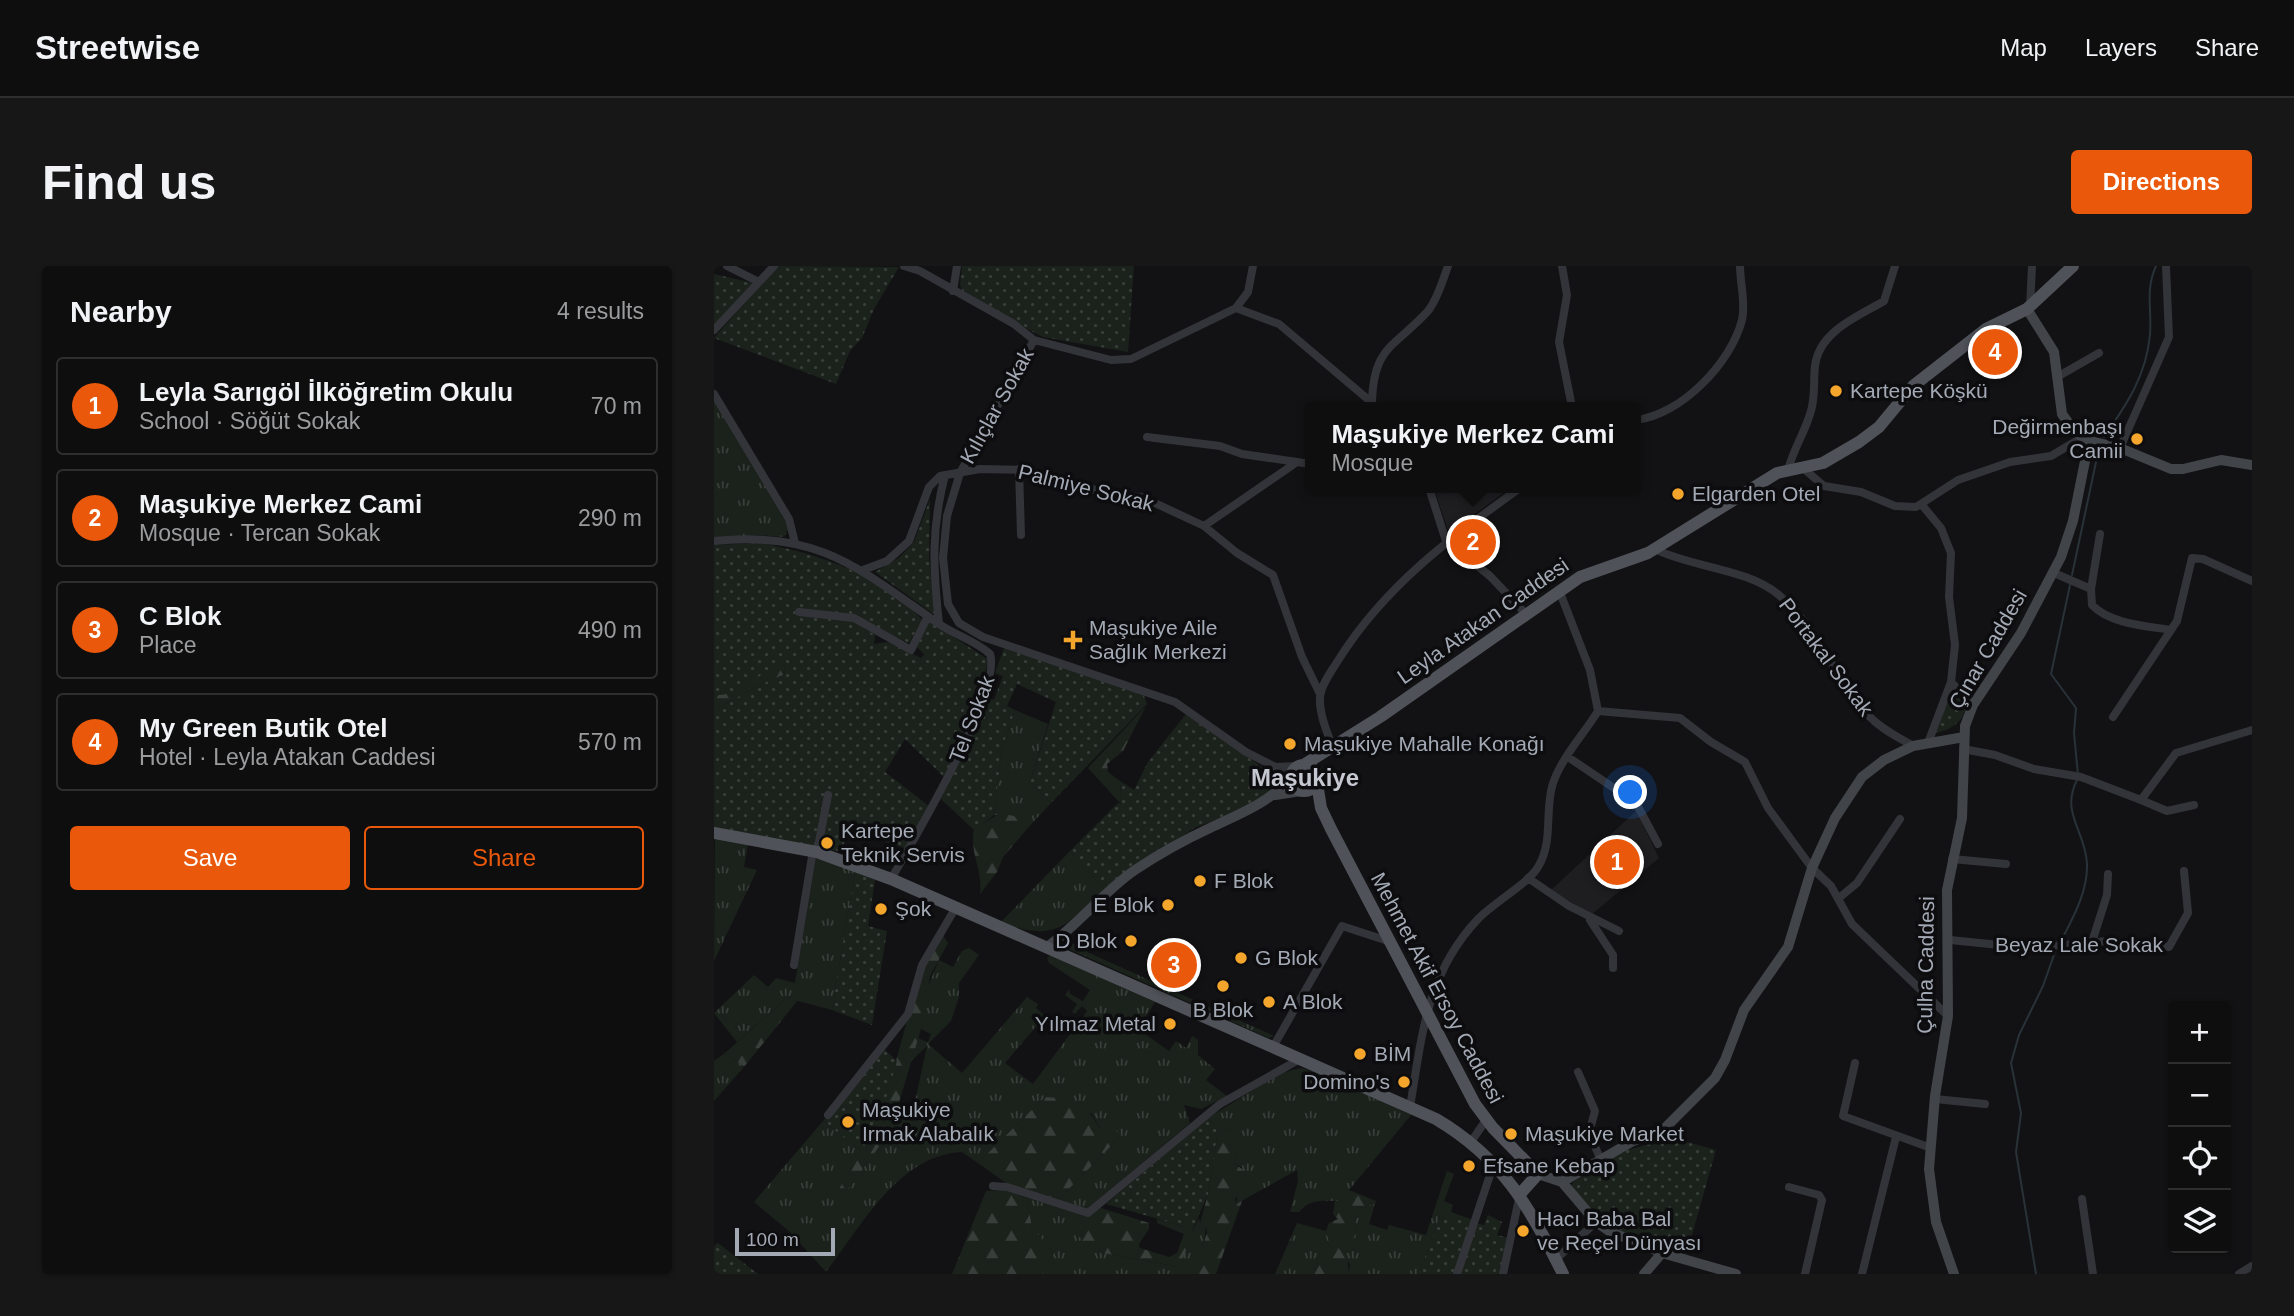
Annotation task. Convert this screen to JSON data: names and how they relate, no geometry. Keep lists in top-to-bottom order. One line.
{"streets":{"main road":["Leyla Atakan Caddesi","Mehmet Akif Ersoy Caddesi"],"street":["Kılıçlar Sokak","Palmiye Sokak","Çınar Caddesi","Portakal Sokak","Tel Sokak","Beyaz Lale Sokak","Çulha Caddesi"]},"crossings":[["Kılıçlar Sokak","Palmiye Sokak"],["Kılıçlar Sokak","Leyla Atakan Caddesi"],["Kılıçlar Sokak","Mehmet Akif Ersoy Caddesi"],["Palmiye Sokak","Leyla Atakan Caddesi"],["Leyla Atakan Caddesi","Portakal Sokak"],["Leyla Atakan Caddesi","Mehmet Akif Ersoy Caddesi"],["Çınar Caddesi","Portakal Sokak"],["Çınar Caddesi","Çulha Caddesi"],["Beyaz Lale Sokak","Çulha Caddesi"]],"districts":["Maşukiye"],"places":{"other":["Kartepe Köşkü","Değirmenbaşı Camii","Elgarden Otel","Maşukiye Mahalle Konağı","Kartepe Teknik Servis","F Blok","E Blok","Şok","D Blok","G Blok","B Blok","A Blok","Yılmaz Metal","BİM","Domino's","Maşukiye Irmak Alabalık","Maşukiye Market","Efsane Kebap","Hacı Baba Bal ve Reçel Dünyası"],"health":["Maşukiye Aile Sağlık Merkezi"]},"scale_bar":"100 m","page":{"header":"Streetwise","nav":["Map","Layers","Share"],"buttons":["Directions",["Save","Share"]],"title":"Find us","heading":["Nearby","4 results"],"pins":["4","2","1","3"],"list":[{"mark":"1","name":"Leyla Sarıgöl İlköğretim Okulu","note":"School · Söğüt Sokak","value":"70 m"},{"mark":"2","name":"Maşukiye Merkez Cami","note":"Mosque · Tercan Sokak","value":"290 m"},{"mark":"3","name":"C Blok","note":"Place","value":"490 m"},{"mark":"4","name":"My Green Butik Otel","note":"Hotel · Leyla Atakan Caddesi","value":"570 m"}],"popup":["Maşukiye Merkez Cami","Mosque"],"map_buttons":["+","−"],"scale":"100 m"}}
